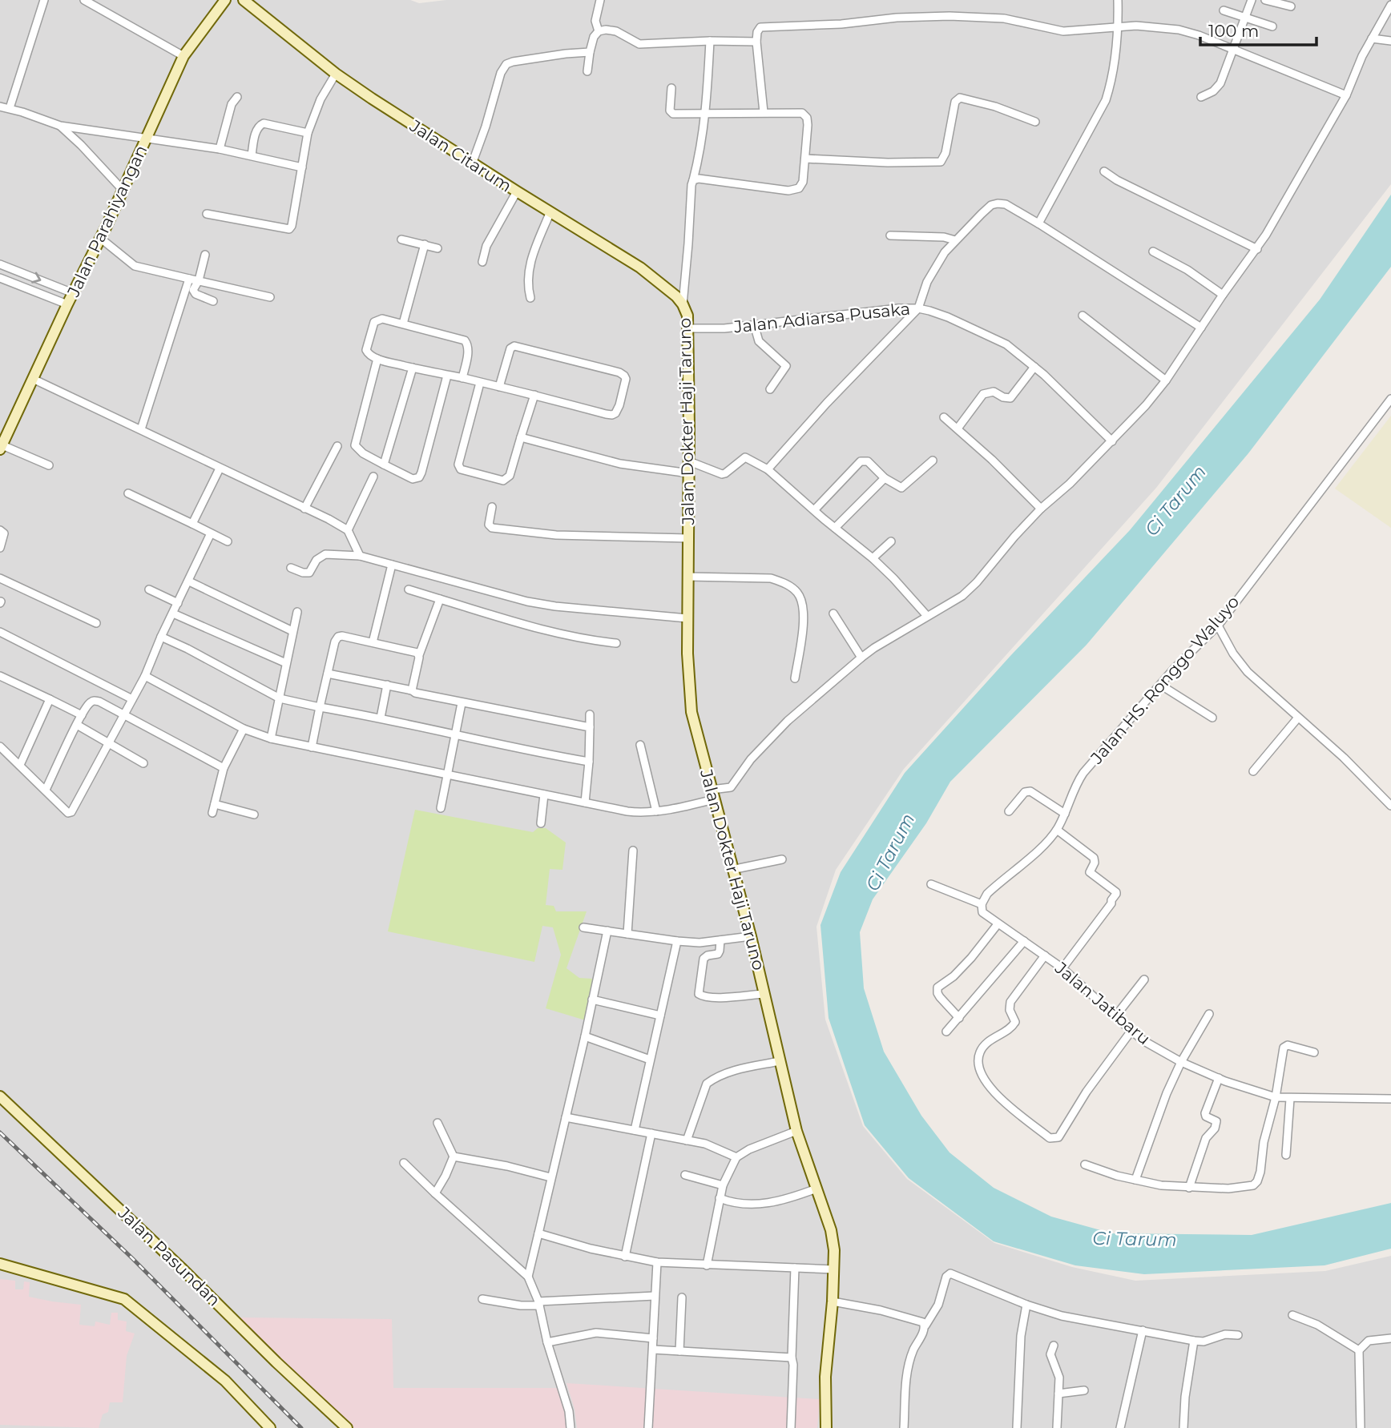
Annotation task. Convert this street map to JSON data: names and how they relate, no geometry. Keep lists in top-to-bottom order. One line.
{"streets":{"street":["Jalan Citarum","Jalan Parahiyangan","Jalan Adiarsa Pusaka","Jalan Dokter Haji Taruno","Jalan HS. Ronggo Waluyo","Jalan Jatibaru","Jalan Pasundan"]},"crossings":[["Jalan Citarum","Jalan Dokter Haji Taruno"],["Jalan Adiarsa Pusaka","Jalan Dokter Haji Taruno"],["Jalan HS. Ronggo Waluyo","Jalan Jatibaru"]],"water":["Ci Tarum"],"scale_bar":"100 m"}
